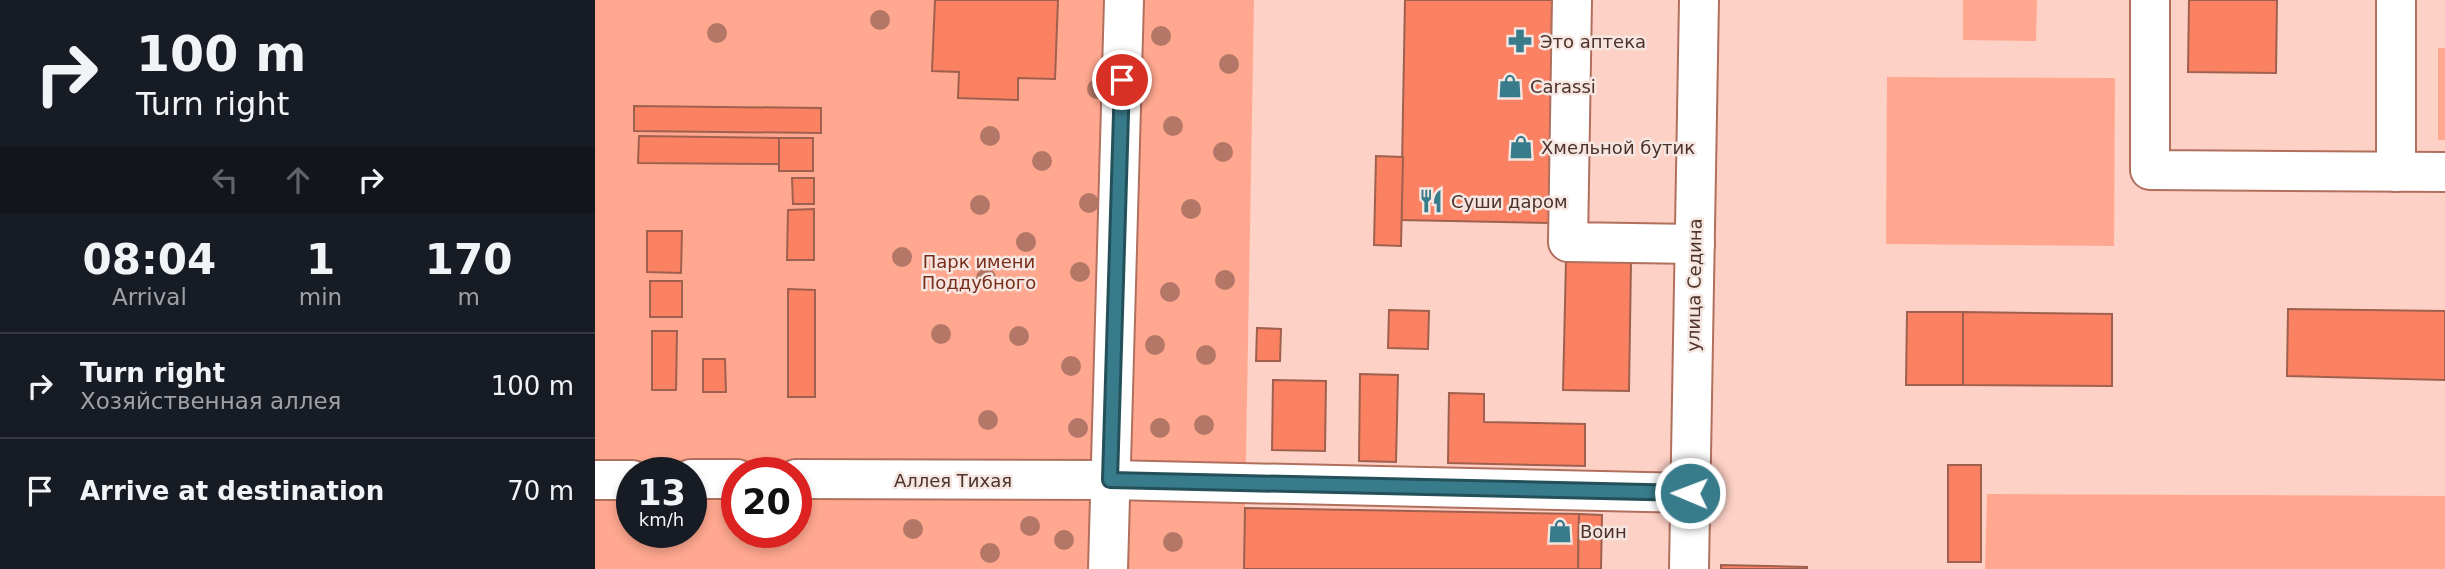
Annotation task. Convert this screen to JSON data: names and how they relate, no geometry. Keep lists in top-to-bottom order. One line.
{"streets":{"street":["улица Седина","Аллея Тихая"]},"crossings":[["улица Седина","Аллея Тихая"]],"parks":["Парк имени Поддубного"],"places":{"pharmacy":["Это аптека"],"shop":["Carassi","Хмельной бутик","Воин"],"restaurant":["Суши даром"]},"page":{"turn":["100 m","Turn right"],"eta":["08:04","Arrival","1","min","170","m"],"list":[{"name":"Turn right","note":"Хозяйственная аллея","value":"100 m"},{"name":"Arrive at destination","value":"70 m"}],"speed":"13 km/h","limit":"20"}}
